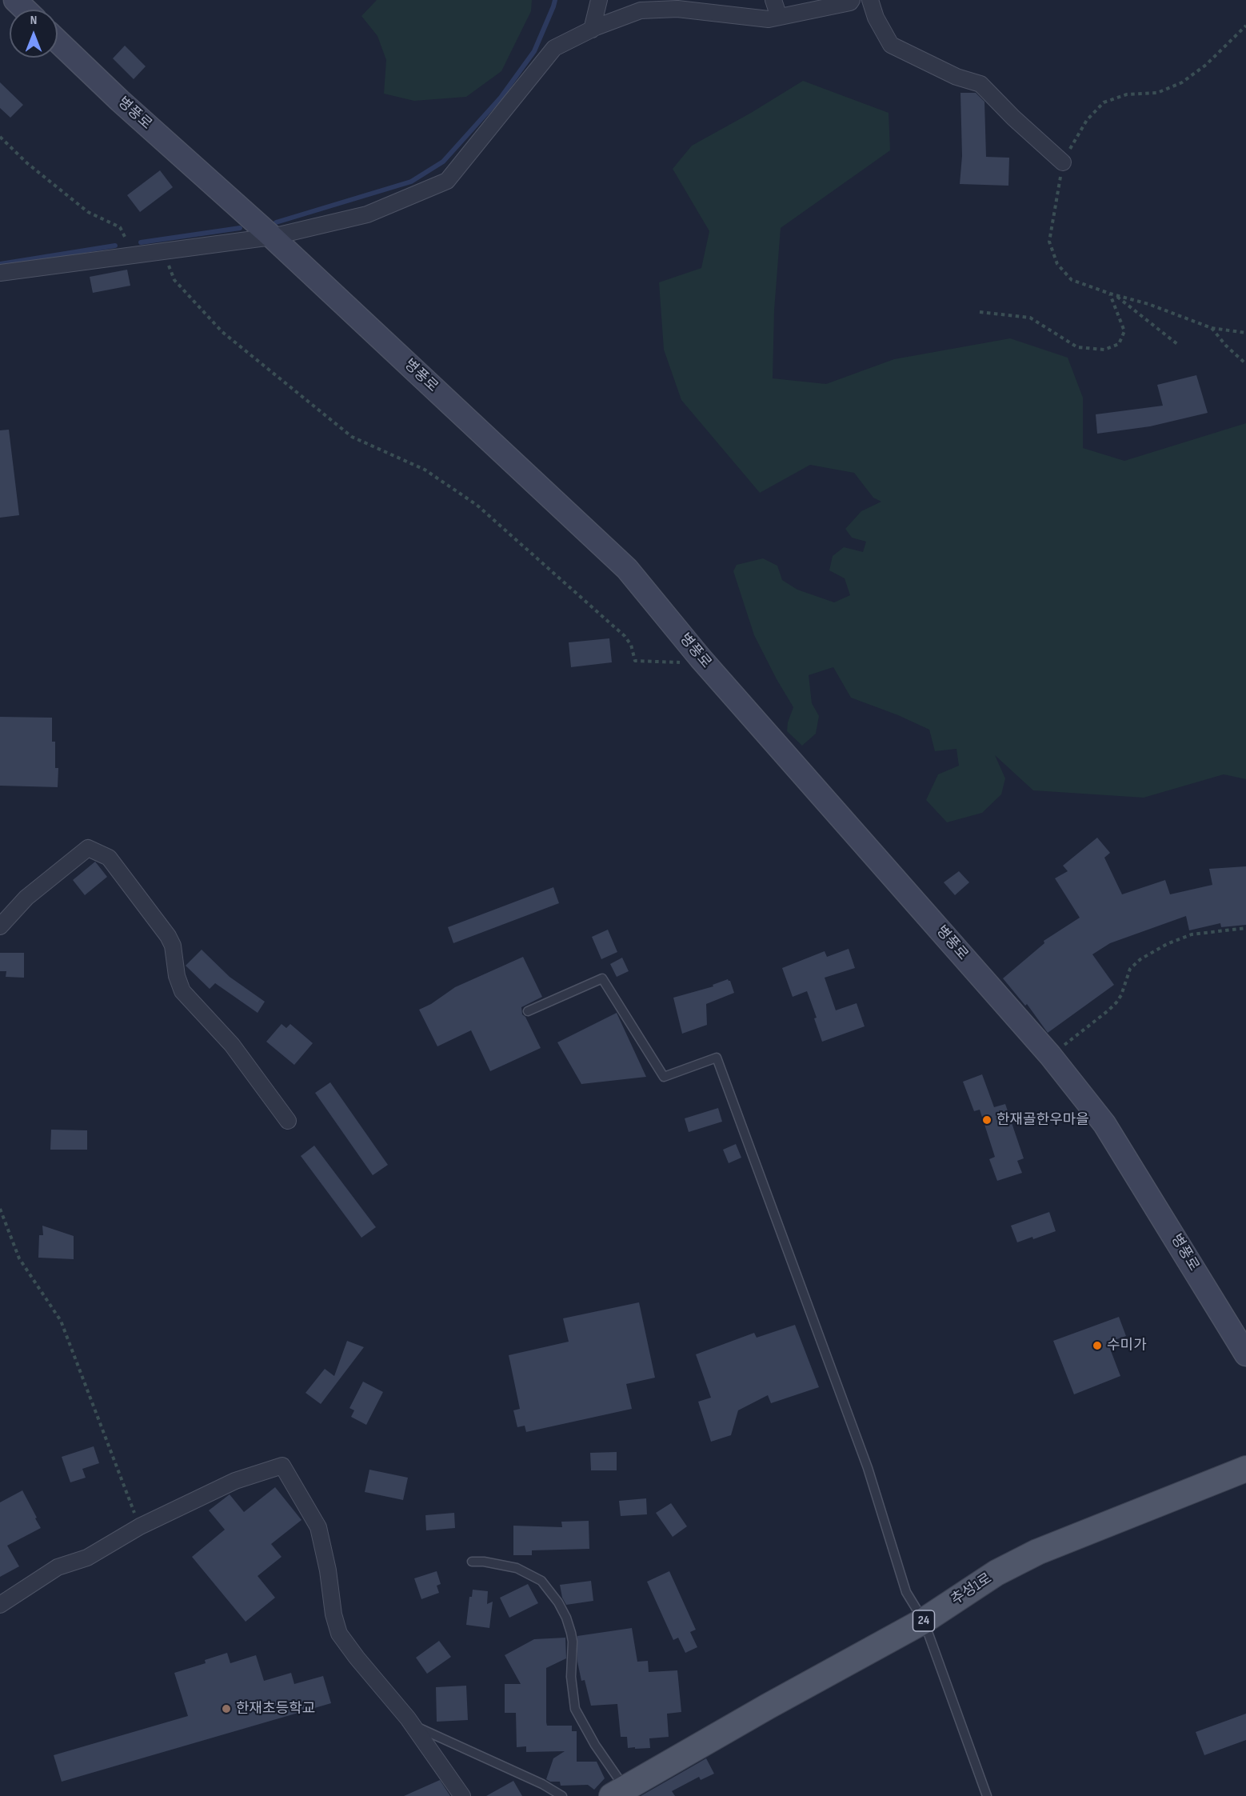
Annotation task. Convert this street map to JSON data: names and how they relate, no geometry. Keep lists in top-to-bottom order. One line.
{"streets":{"main road":["병풍로","추성1로","24"]},"places":["한재골한우마을","수미가","한재초등학교"],"north":"top"}
